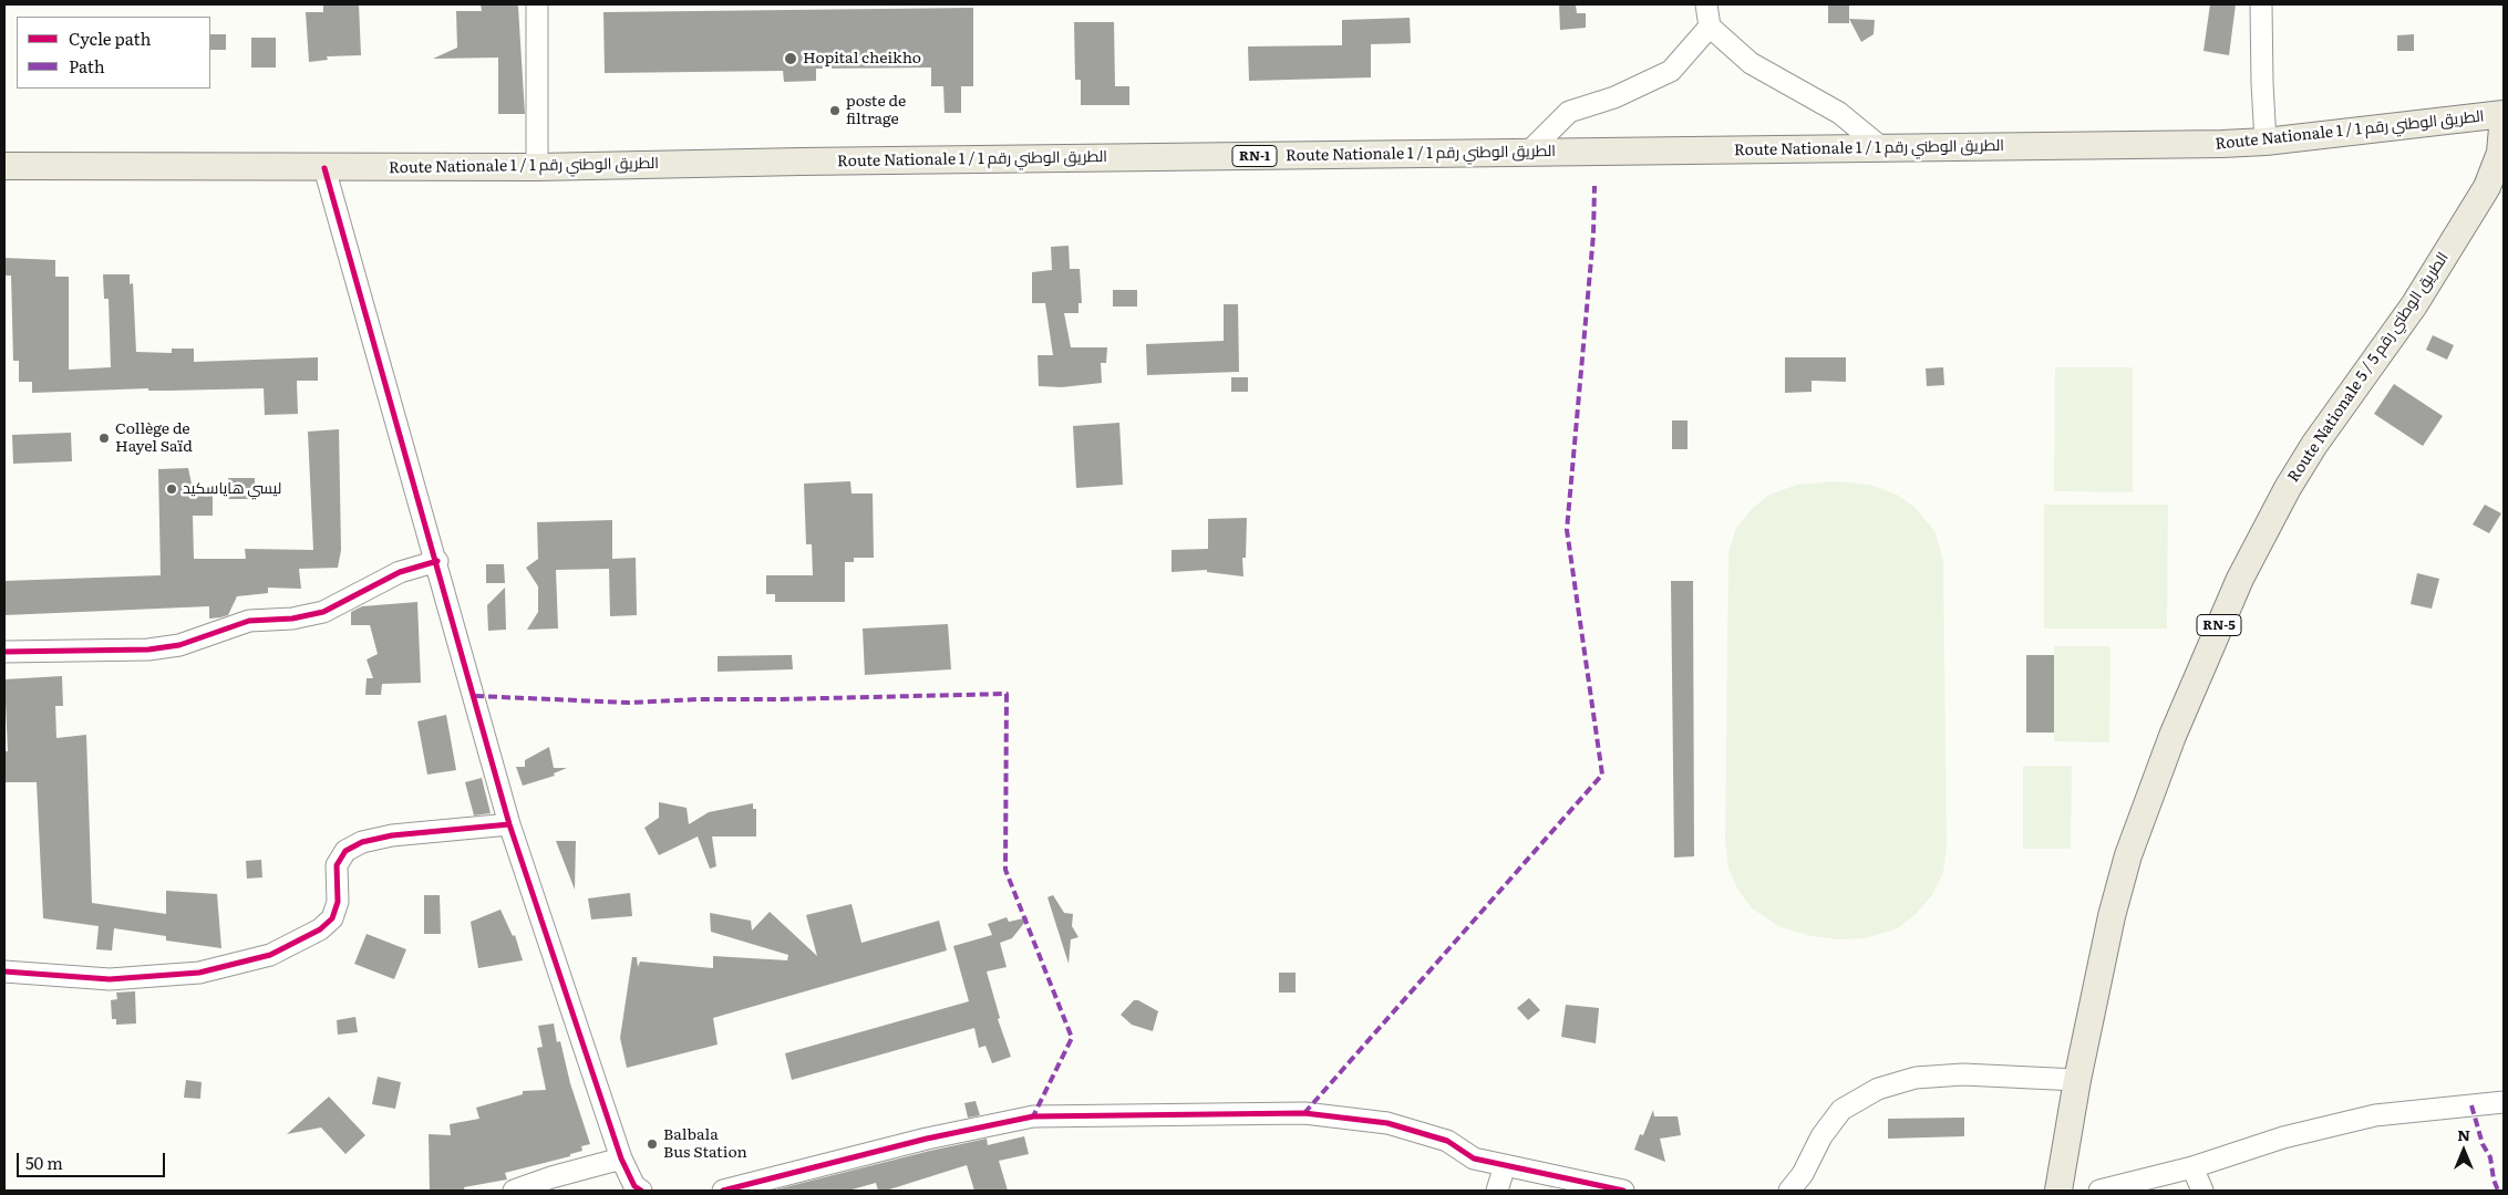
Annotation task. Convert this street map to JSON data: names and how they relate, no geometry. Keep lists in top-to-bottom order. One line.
{"streets":{"main road":["Route Nationale 1 / الطريق الوطني رقم 1","RN-1","Route Nationale 5 / الطريق الوطني رقم 5","RN-5"]},"crossings":[["Route Nationale 1 / الطريق الوطني رقم 1","Route Nationale 5 / الطريق الوطني رقم 5"]],"places":["Hopital cheikho","poste de filtrage","Collège de Hayel Saïd","ليسي هاياسكيد","Balbala Bus Station"],"legend":["Cycle path","Path"],"scale_bar":"50 m","north":"top"}
